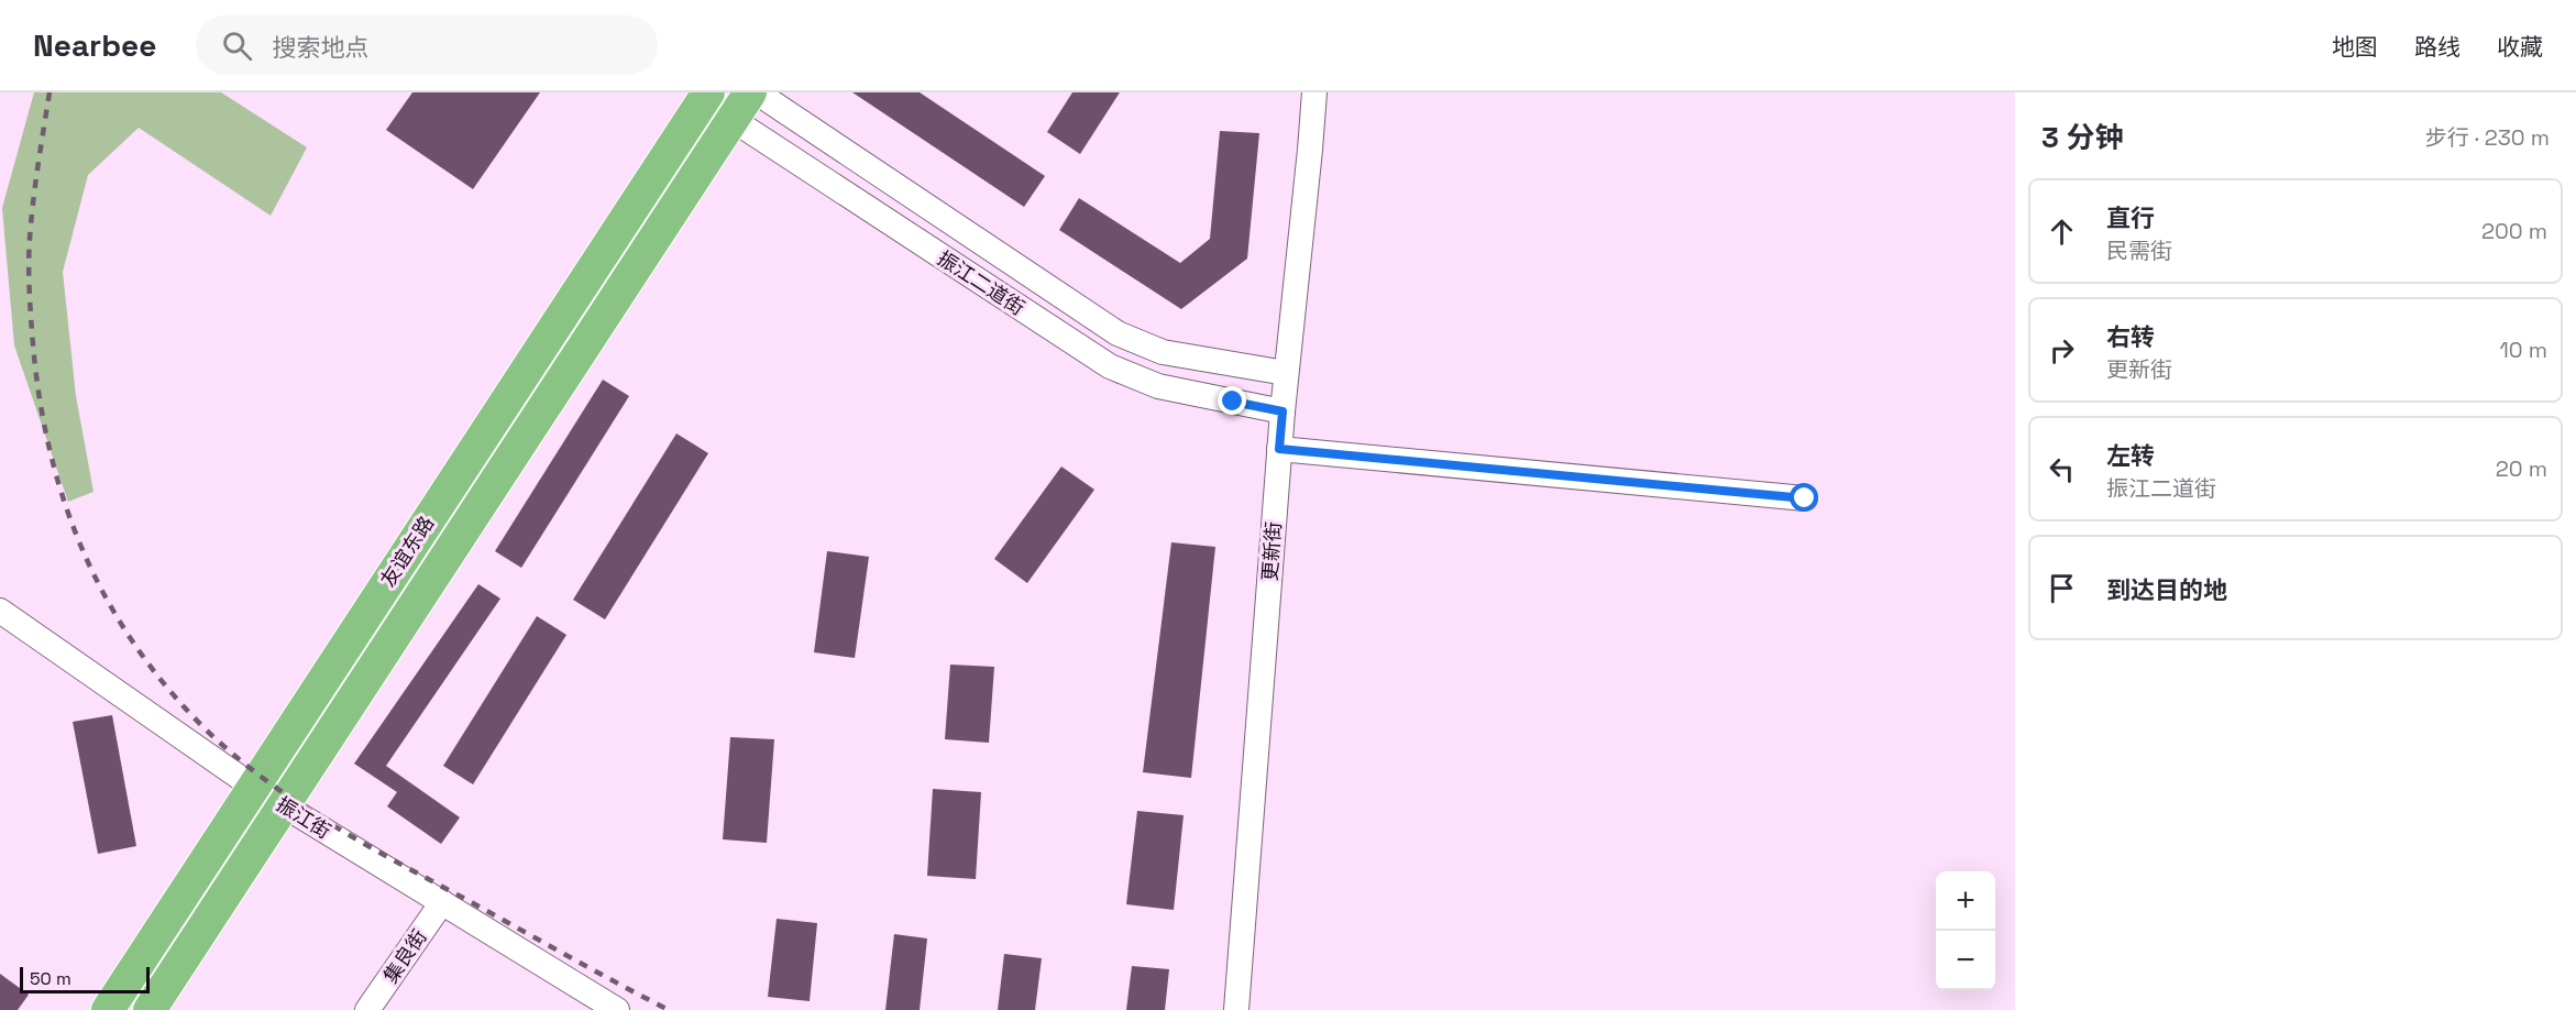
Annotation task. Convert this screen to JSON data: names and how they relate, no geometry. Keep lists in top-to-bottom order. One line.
{"streets":{"highway":["友谊东路"],"street":["振江二道街","更新街","振江街","集良街"]},"crossings":[["振江二道街","友谊东路"],["振江二道街","更新街"],["友谊东路","振江街"],["振江街","集良街"]],"scale_bar":"50 m","page":{"header":"Nearbee","search":"搜索地点","nav":["地图","路线","收藏"],"heading":["3 分钟","步行 · 230 m"],"list":[["直行","民需街","200 m"],["右转","更新街","10 m"],["左转","振江二道街","20 m"],"到达目的地"],"map_buttons":["+","−"],"scale":"50 m"}}
